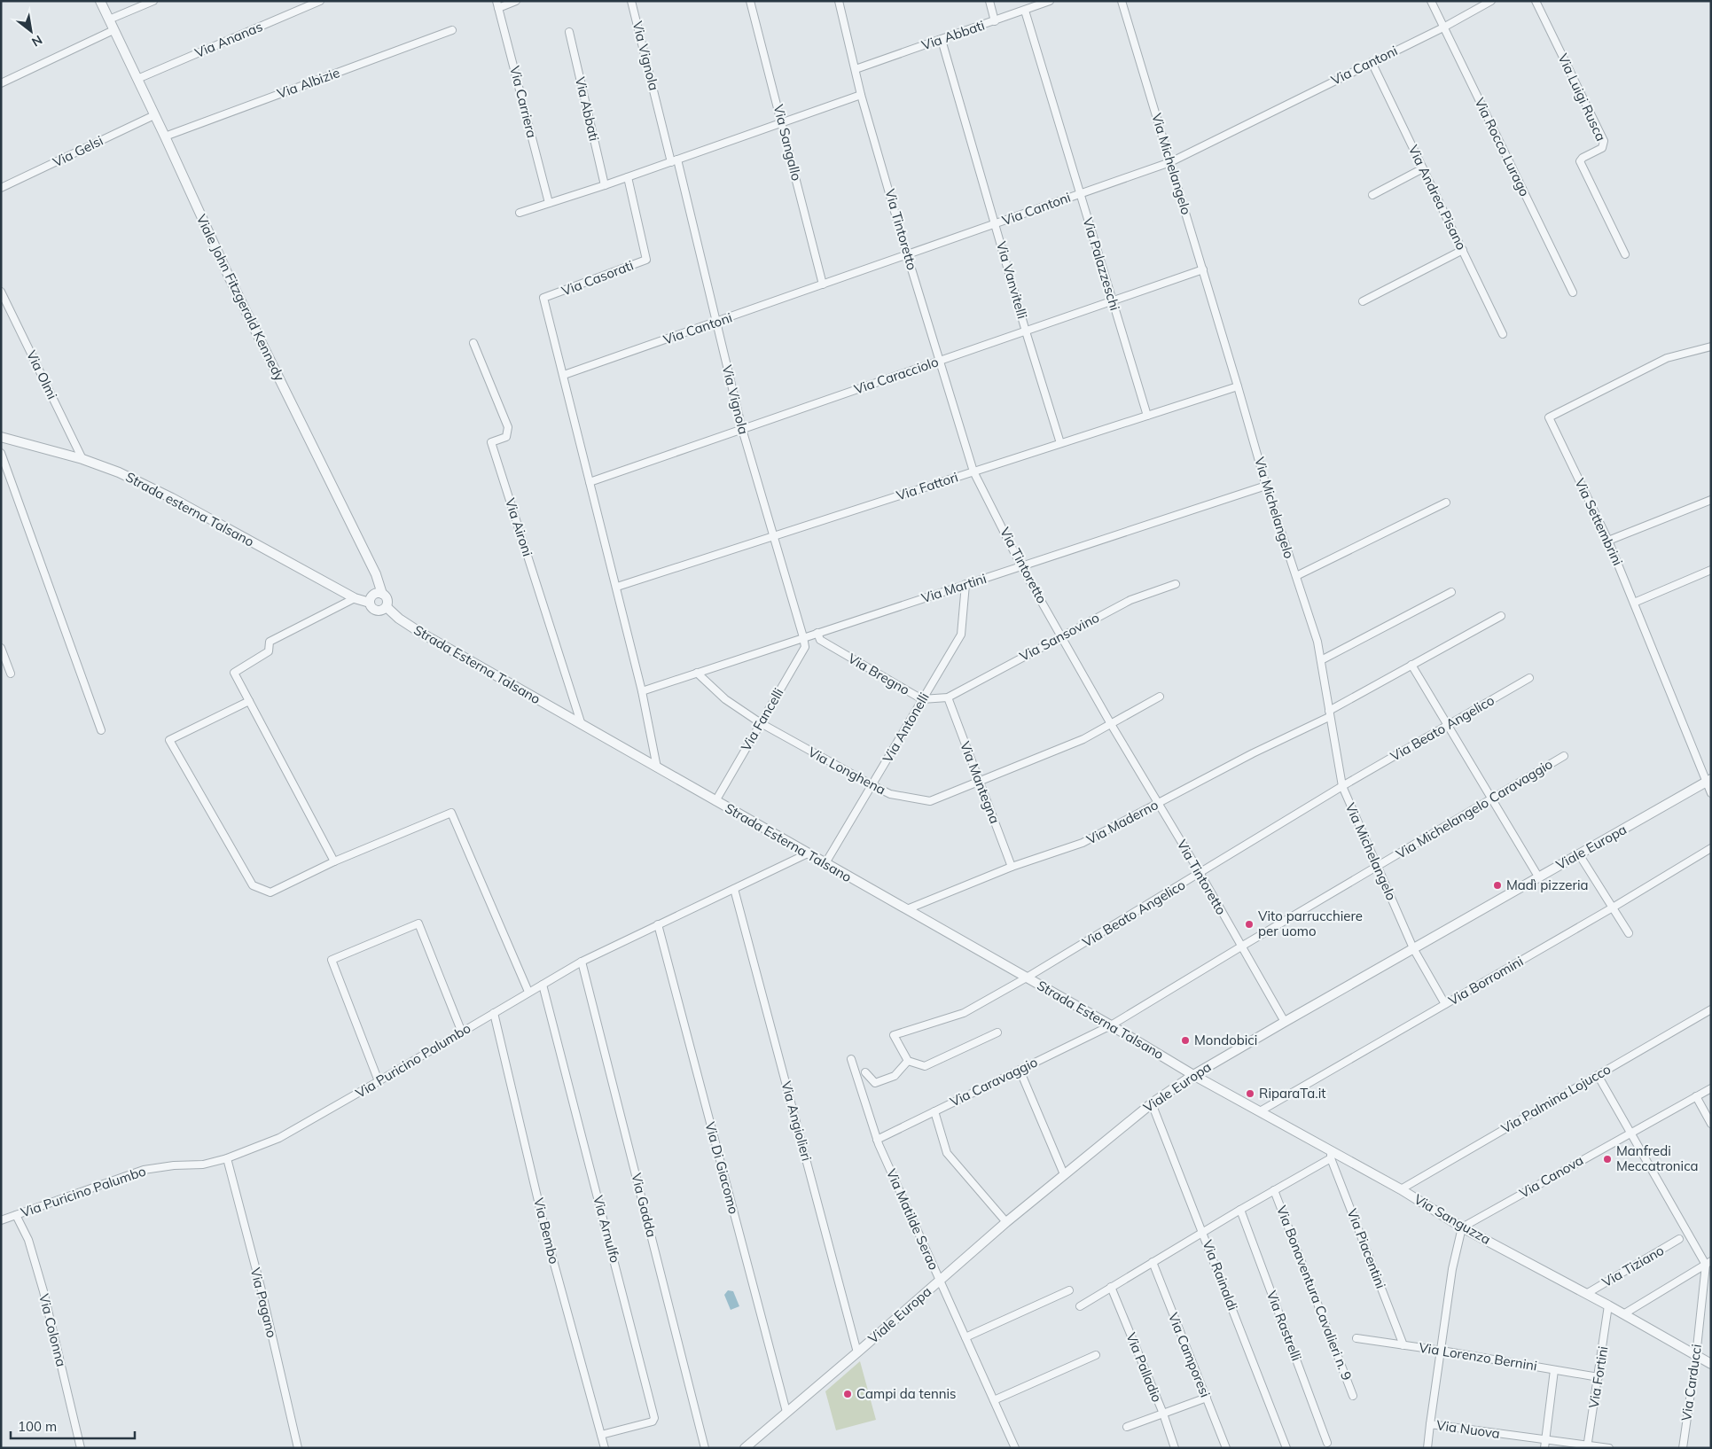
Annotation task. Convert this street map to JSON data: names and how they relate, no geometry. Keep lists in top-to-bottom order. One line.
{"streets":{"street":["Via Abbati","Via Ananas","Via Vignola","Via Cantoni","Via Albizie","Via Luigi Rusca","Via Carriera","Via Sangallo","Via Rocco Lurago","Via Gelsi","Via Michelangelo","Via Andrea Pisano","Via Tintoretto","Via Palazzeschi","Via Casorati","Via Vanvitelli","Viale John Fitzgerald Kennedy","Via Olmi","Via Caracciolo","Via Fattori","Strada esterna Talsano","Via Settembrini","Via Aironi","Via Martini","Via Sansovino","Strada Esterna Talsano","Via Bregno","Via Fancelli","Via Antonelli","Via Beato Angelico","Via Longhena","Via Mantegna","Via Michelangelo Caravaggio","Via Maderno","Viale Europa","Via Borromini","Via Puricino Palumbo","Via Caravaggio","Via Palmina Lojucco","Via Angiolieri","Via Di Giacomo","Via Canova","Via Gadda","Via Matilde Serao","Via Sanguzza","Via Arnulfo","Via Bembo","Via Piacentini","Via Tiziano","Via Rainaldi","Via Bonaventura Cavalieri n. 9","Via Pagano","Via Rastrelli","Via Colonna","Via Camporesi","Via Lorenzo Bernini","Via Palladio","Via Fortini","Via Carducci","Via Nuova"]},"crossings":[["Via Abbati","Via Tintoretto"],["Via Abbati","Via Palazzeschi"],["Via Abbati","Via Vanvitelli"],["Via Ananas","Viale John Fitzgerald Kennedy"],["Via Vignola","Via Cantoni"],["Via Vignola","Via Caracciolo"],["Via Vignola","Via Fattori"],["Via Vignola","Via Martini"],["Via Vignola","Via Fancelli"],["Via Cantoni","Via Sangallo"],["Via Cantoni","Via Rocco Lurago"],["Via Cantoni","Via Michelangelo"],["Via Cantoni","Via Andrea Pisano"],["Via Cantoni","Via Tintoretto"],["Via Cantoni","Via Palazzeschi"],["Via Cantoni","Via Casorati"],["Via Cantoni","Via Vanvitelli"],["Via Albizie","Viale John Fitzgerald Kennedy"],["Via Gelsi","Viale John Fitzgerald Kennedy"],["Via Michelangelo","Via Caracciolo"],["Via Michelangelo","Via Fattori"],["Via Michelangelo","Via Martini"],["Via Michelangelo","Via Beato Angelico"],["Via Michelangelo","Via Michelangelo Caravaggio"],["Via Michelangelo","Via Maderno"],["Via Michelangelo","Viale Europa"],["Via Michelangelo","Via Borromini"],["Via Tintoretto","Via Caracciolo"],["Via Tintoretto","Via Fattori"],["Via Tintoretto","Via Martini"],["Via Tintoretto","Via Sansovino"],["Via Tintoretto","Via Beato Angelico"],["Via Tintoretto","Via Longhena"],["Via Tintoretto","Via Michelangelo Caravaggio"],["Via Tintoretto","Via Maderno"],["Via Tintoretto","Viale Europa"],["Via Palazzeschi","Via Caracciolo"],["Via Palazzeschi","Via Fattori"],["Via Vanvitelli","Via Caracciolo"],["Via Vanvitelli","Via Fattori"],["Viale John Fitzgerald Kennedy","Strada esterna Talsano"],["Viale John Fitzgerald Kennedy","Strada Esterna Talsano"],["Via Olmi","Strada esterna Talsano"],["Strada esterna Talsano","Strada Esterna Talsano"],["Via Settembrini","Viale Europa"],["Via Aironi","Strada Esterna Talsano"],["Via Martini","Via Bregno"],["Via Martini","Via Fancelli"],["Via Martini","Via Antonelli"],["Via Martini","Via Longhena"],["Via Sansovino","Via Bregno"],["Via Sansovino","Via Mantegna"],["Strada Esterna Talsano","Via Fancelli"],["Strada Esterna Talsano","Via Antonelli"],["Strada Esterna Talsano","Via Beato Angelico"],["Strada Esterna Talsano","Via Michelangelo Caravaggio"],["Strada Esterna Talsano","Via Maderno"],["Strada Esterna Talsano","Viale Europa"],["Strada Esterna Talsano","Via Puricino Palumbo"],["Strada Esterna Talsano","Via Caravaggio"],["Strada Esterna Talsano","Via Sanguzza"],["Via Bregno","Via Antonelli"],["Via Bregno","Via Mantegna"],["Via Fancelli","Via Longhena"],["Via Antonelli","Via Longhena"],["Via Longhena","Via Mantegna"],["Via Mantegna","Via Maderno"],["Via Michelangelo Caravaggio","Via Caravaggio"],["Viale Europa","Via Angiolieri"],["Viale Europa","Via Di Giacomo"],["Viale Europa","Via Matilde Serao"],["Viale Europa","Via Sanguzza"],["Viale Europa","Via Rainaldi"],["Via Borromini","Via Sanguzza"],["Via Puricino Palumbo","Via Angiolieri"],["Via Puricino Palumbo","Via Di Giacomo"],["Via Puricino Palumbo","Via Gadda"],["Via Puricino Palumbo","Via Arnulfo"],["Via Puricino Palumbo","Via Bembo"],["Via Puricino Palumbo","Via Pagano"],["Via Puricino Palumbo","Via Colonna"],["Via Caravaggio","Via Matilde Serao"],["Via Palmina Lojucco","Via Sanguzza"],["Via Canova","Via Sanguzza"],["Via Sanguzza","Via Piacentini"],["Via Sanguzza","Via Tiziano"],["Via Sanguzza","Via Fortini"],["Via Sanguzza","Via Carducci"],["Via Arnulfo","Via Bembo"],["Via Piacentini","Via Lorenzo Bernini"],["Via Lorenzo Bernini","Via Fortini"],["Via Fortini","Via Nuova"]],"places":["Madì pizzeria","Vito parrucchiere per uomo","Mondobici","RiparaTa.it","Manfredi Meccatronica","Campi da tennis"],"scale_bar":"100 m","north":"bottom right"}
